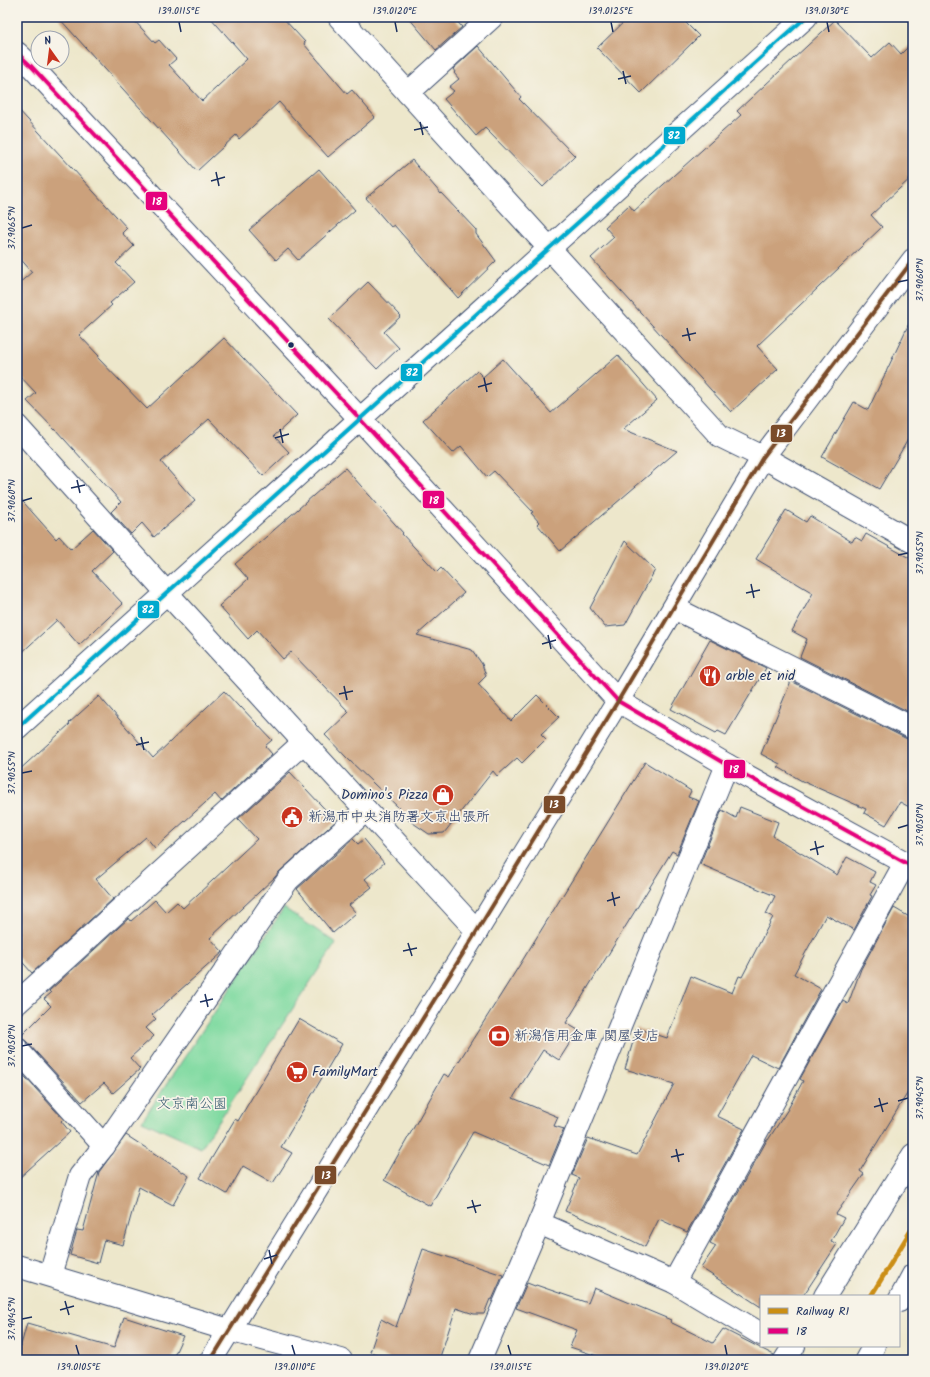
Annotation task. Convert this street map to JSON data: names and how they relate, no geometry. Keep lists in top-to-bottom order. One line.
{"parks":["文京南公園"],"places":{"restaurant":["arble et nid"],"shop":["Domino's Pizza"],"public building":["新潟市中央消防署文京出張所"],"bank":["新潟信用金庫 関屋支店"],"supermarket":["FamilyMart"]},"lines":["transit line 82","transit line 18","transit line 13","rail line R1"],"legend":["Railway R1","18"],"north":"top","coordinates":["139.0115°E","139.0120°E","139.0125°E","139.0130°E","37.9065°N","37.9060°N","37.9055°N","37.9050°N","37.9045°N","139.0105°E","139.0110°E"]}
